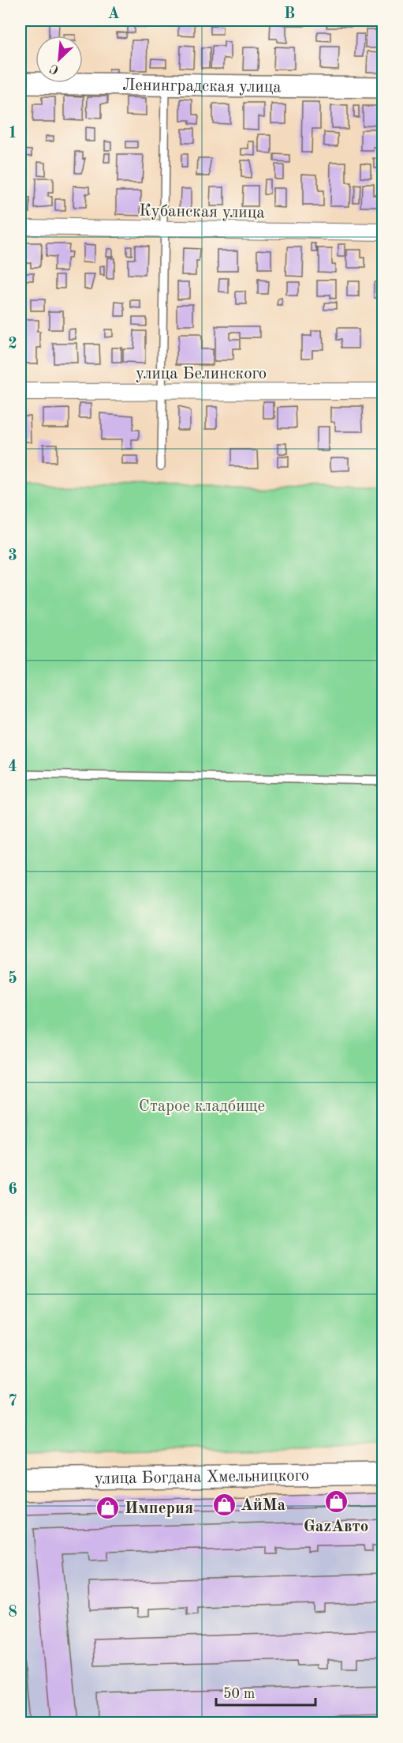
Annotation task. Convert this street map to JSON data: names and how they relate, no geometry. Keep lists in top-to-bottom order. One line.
{"streets":{"street":["Ленинградская улица","Кубанская улица","улица Белинского","улица Богдана Хмельницкого"]},"parks":["Старое кладбище"],"places":{"shop":["GazАвто","АйМа","Империя"]},"scale_bar":"50 m","north":"bottom left","grid":{"columns":["A","B"],"rows":["1","2","3","4","5","6","7","8"]}}
